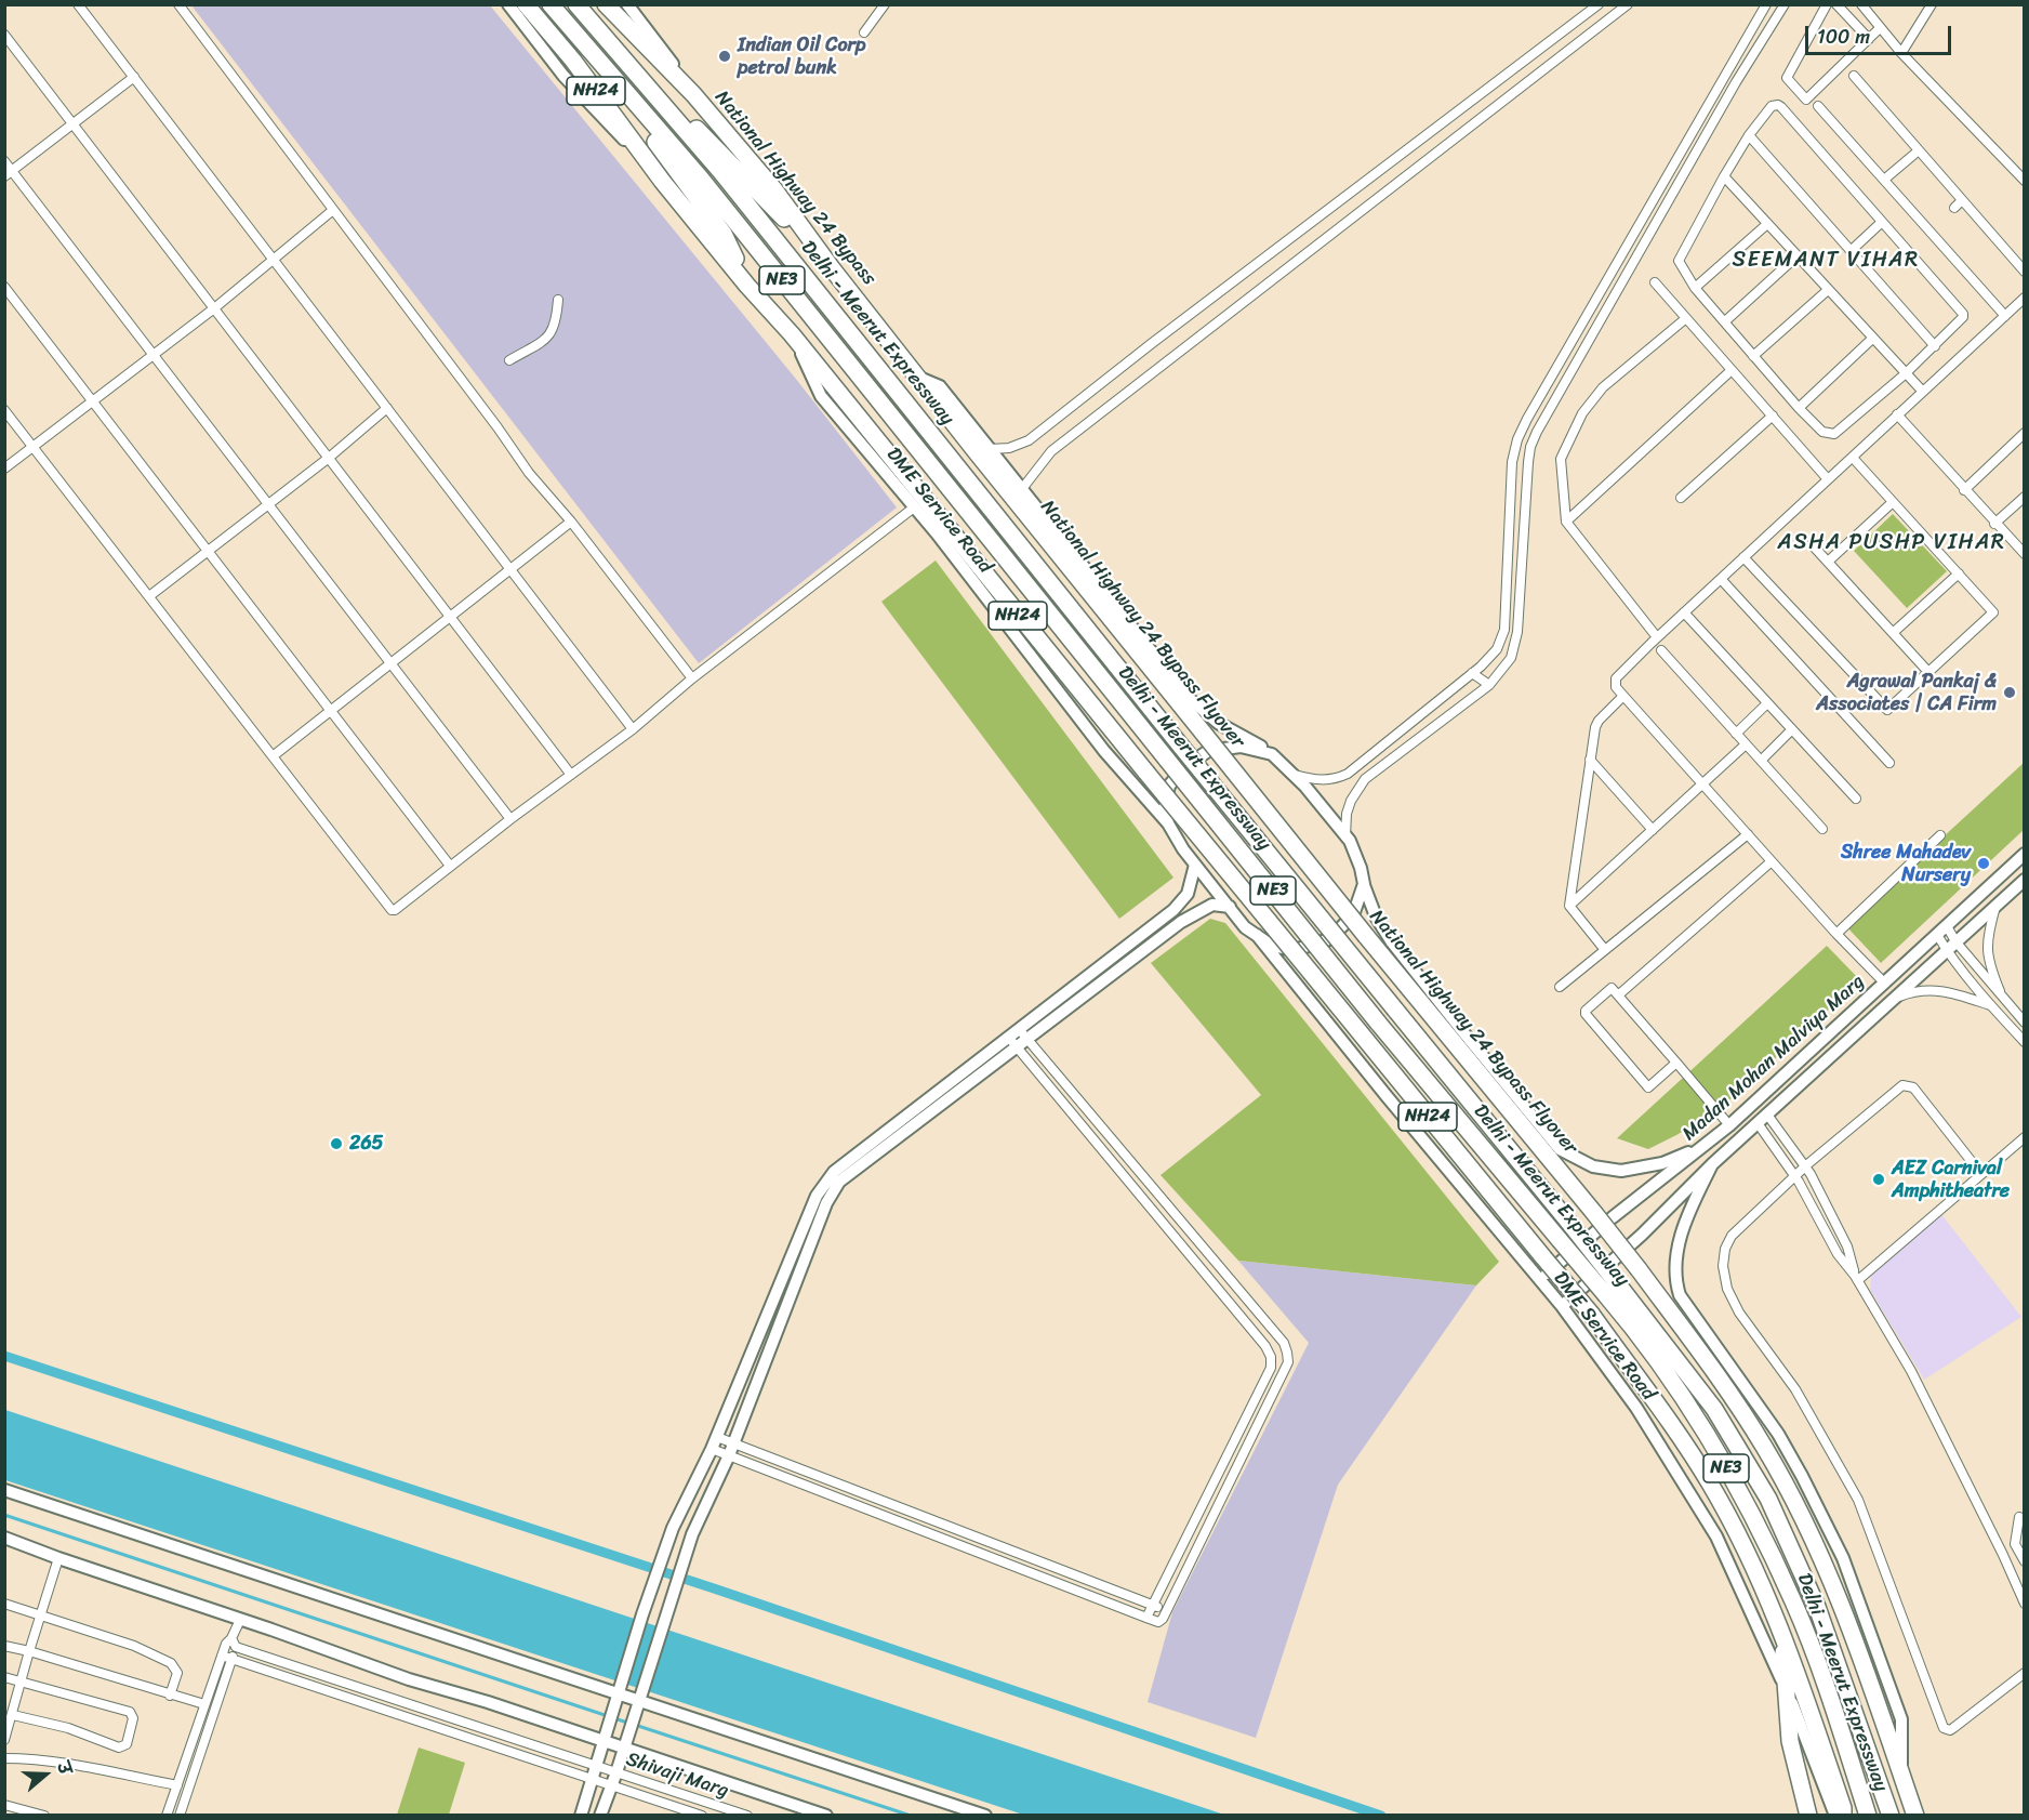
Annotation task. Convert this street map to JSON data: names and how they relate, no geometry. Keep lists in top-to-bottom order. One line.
{"streets":{"highway":["NH24","National Highway 24 Bypass","NE3","Delhi - Meerut Expressway","National Highway 24 Bypass Flyover"],"main road":["DME Service Road","Madan Mohan Malviya Marg"],"street":["Shivaji Marg"]},"crossings":[["NH24","DME Service Road"],["National Highway 24 Bypass","National Highway 24 Bypass Flyover"],["DME Service Road","Madan Mohan Malviya Marg"]],"districts":["SEEMANT VIHAR","ASHA PUSHP VIHAR"],"places":["Indian Oil Corp petrol bunk","Agrawal Pankaj & Associates | CA Firm","Shree Mahadev Nursery","265","AEZ Carnival Amphitheatre"],"scale_bar":"100 m","north":"right"}
